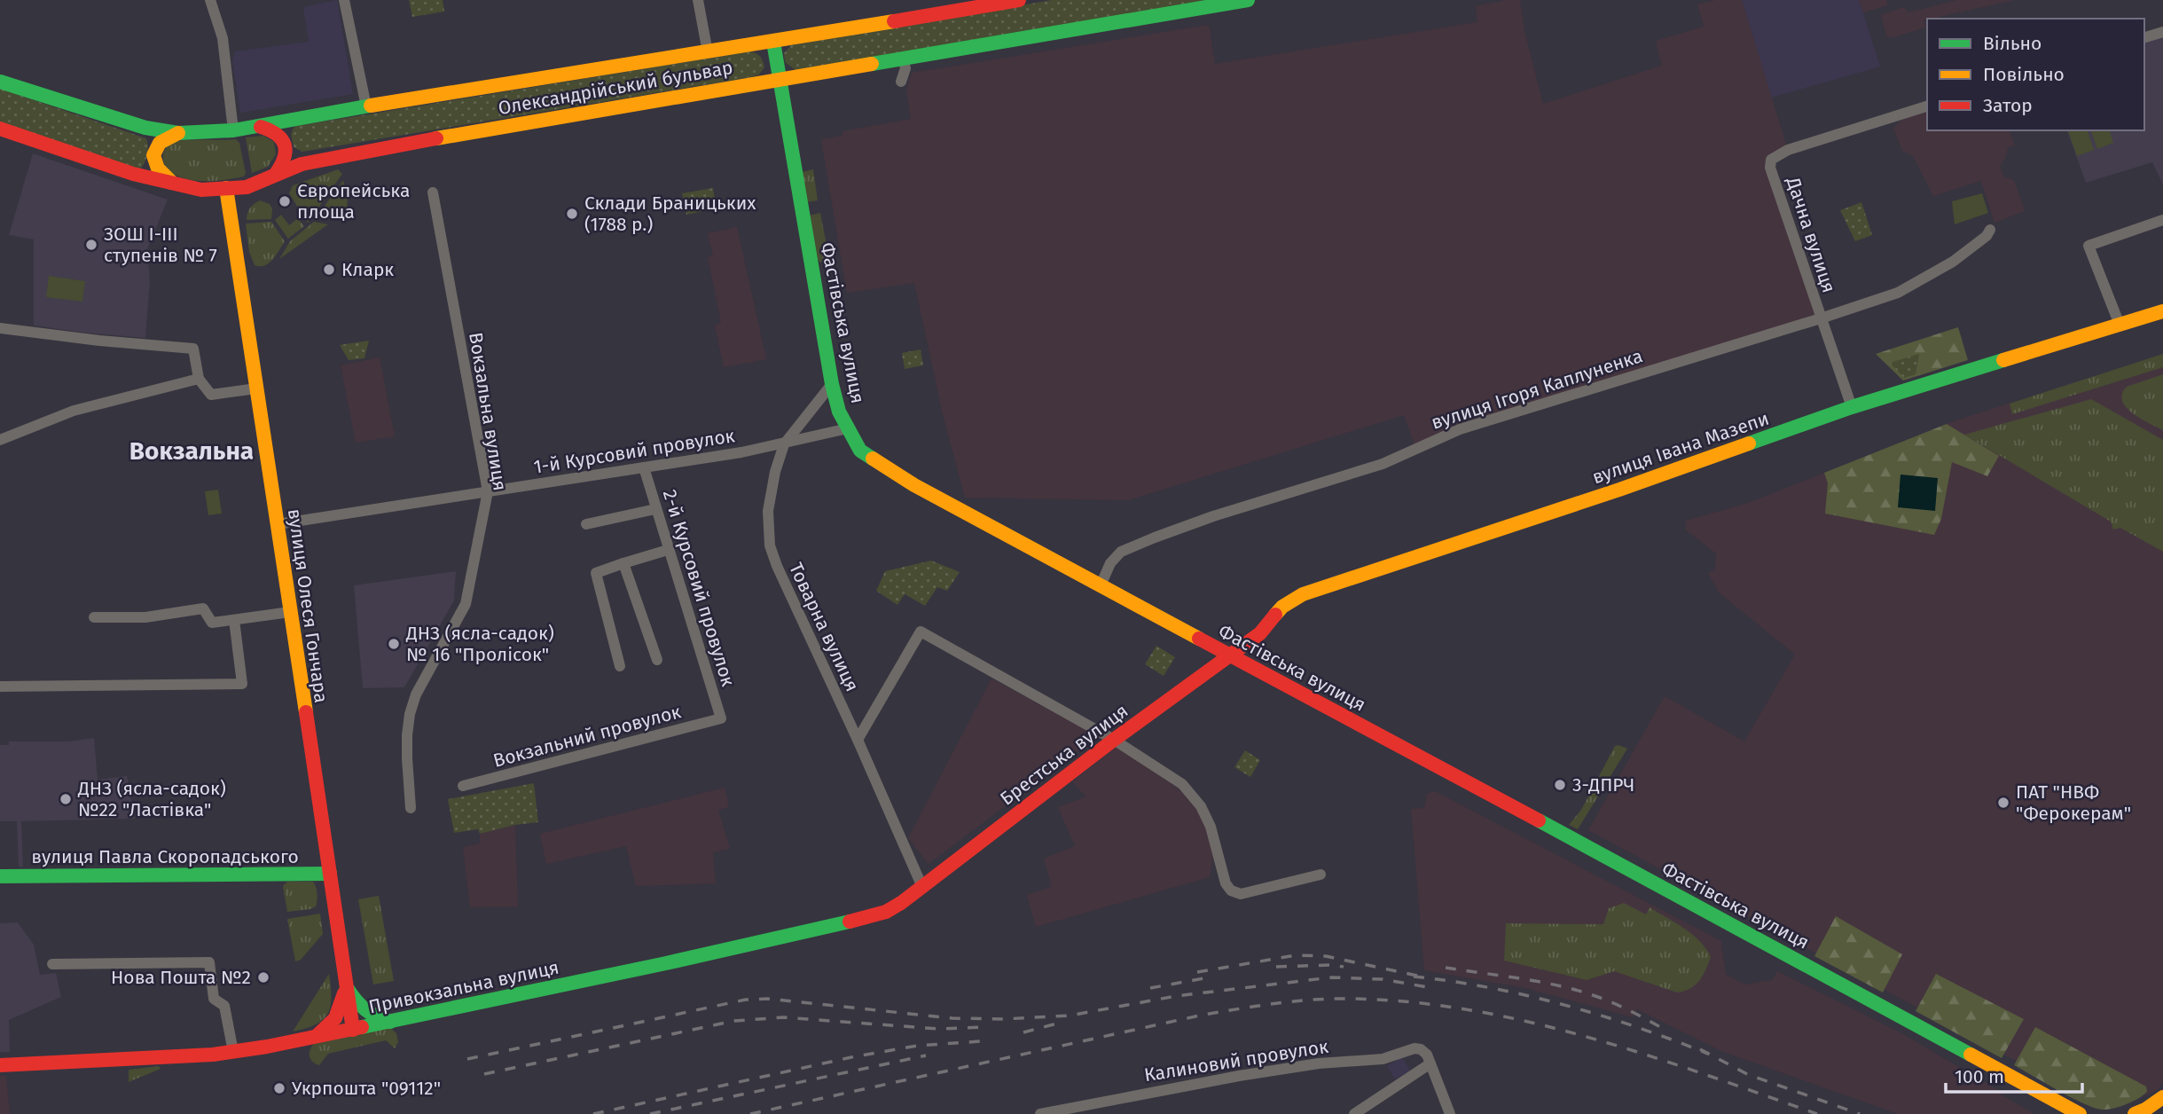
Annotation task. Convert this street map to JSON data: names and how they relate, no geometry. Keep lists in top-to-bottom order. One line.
{"streets":{"street":["Олександрійський бульвар","Дачна вулиця","Фастівська вулиця","вулиця Ігоря Каплуненка","Вокзальна вулиця","вулиця Івана Мазепи","1-й Курсовий провулок","2-й Курсовий провулок","вулиця Олеся Гончара","Товарна вулиця","Вокзальний провулок","Брестська вулиця","вулиця Павла Скоропадського","Привокзальна вулиця","Калиновий провулок"]},"crossings":[["Олександрійський бульвар","Фастівська вулиця"],["Олександрійський бульвар","вулиця Олеся Гончара"],["Дачна вулиця","вулиця Ігоря Каплуненка"],["Дачна вулиця","вулиця Івана Мазепи"],["Фастівська вулиця","вулиця Ігоря Каплуненка"],["Фастівська вулиця","вулиця Івана Мазепи"],["Фастівська вулиця","1-й Курсовий провулок"],["Фастівська вулиця","Товарна вулиця"],["Фастівська вулиця","Брестська вулиця"],["Вокзальна вулиця","1-й Курсовий провулок"],["вулиця Івана Мазепи","Брестська вулиця"],["1-й Курсовий провулок","2-й Курсовий провулок"],["1-й Курсовий провулок","вулиця Олеся Гончара"],["1-й Курсовий провулок","Товарна вулиця"],["2-й Курсовий провулок","Вокзальний провулок"],["вулиця Олеся Гончара","вулиця Павла Скоропадського"],["вулиця Олеся Гончара","Привокзальна вулиця"],["Товарна вулиця","Брестська вулиця"],["Товарна вулиця","Привокзальна вулиця"],["Брестська вулиця","Привокзальна вулиця"]],"districts":["Вокзальна"],"places":["Європейська площа","Склади Браницьких (1788 р.)","ЗОШ І-ІІІ ступенів № 7","Кларк","ДНЗ (ясла-садок) № 16 \"Пролісок\"","3-ДПРЧ","ДНЗ (ясла-садок) №22 \"Ластівка\"","ПАТ \"НВФ \"Ферокерам\"","Нова Пошта №2","Укрпошта \"09112\""],"legend":["Вільно","Повільно","Затор"],"scale_bar":"100 m"}
